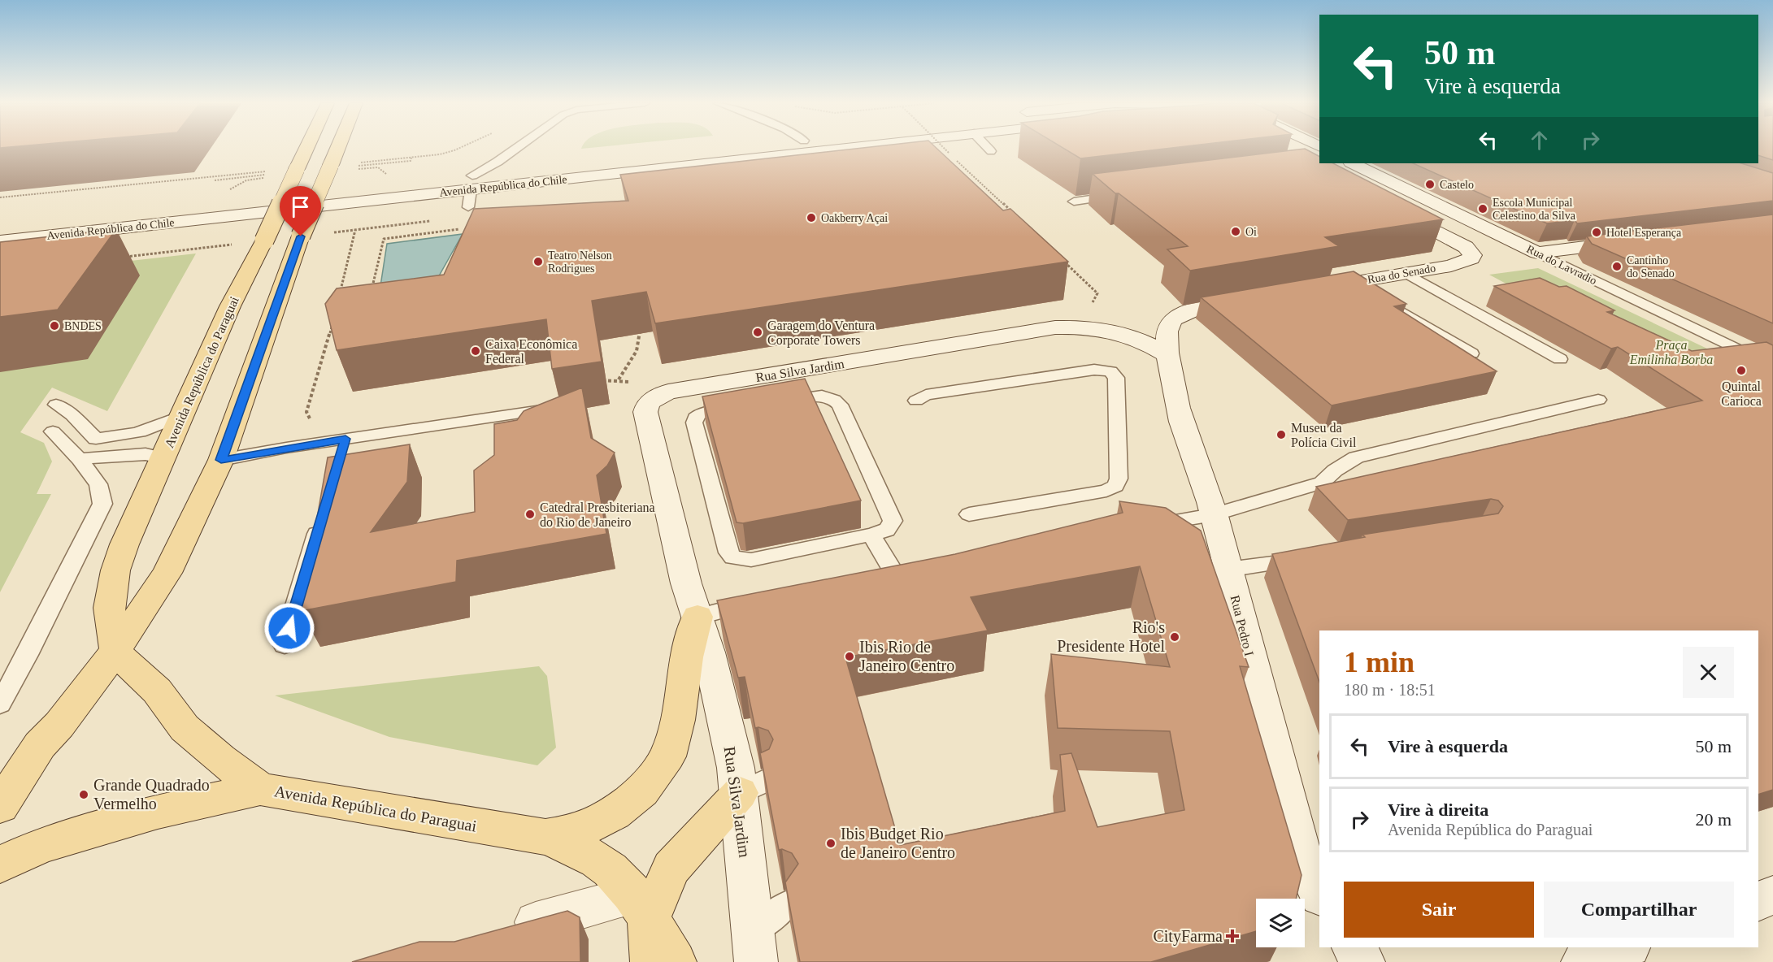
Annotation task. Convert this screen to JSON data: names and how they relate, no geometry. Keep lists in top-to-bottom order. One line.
{"streets":{"main road":["Avenida República do Chile","Rua do Lavradio","Rua do Senado","Rua Silva Jardim","Avenida República do Paraguai","Rua Pedro I"]},"crossings":[["Rua Silva Jardim","Rua Pedro I"]],"parks":["Praça Emilinha Borba"],"places":{"other":["Castelo","Escola Municipal Celestino da Silva","Oakberry Açai","Oi","Hotel Esperança","Teatro Nelson Rodrigues","Cantinho do Senado","BNDES","Garagem do Ventura Corporate Towers","Caixa Econômica Federal","Quintal Carioca","Museu da Polícia Civil","Catedral Presbiteriana do Rio de Janeiro","Rio's Presidente Hotel","Ibis Rio de Janeiro Centro","Grande Quadrado Vermelho","Ibis Budget Rio de Janeiro Centro"],"health":["CityFarma"]},"page":{"turn":["50 m","Vire à esquerda"],"heading":["1 min","180 m · 18:51"],"list":[{"name":"Vire à esquerda","value":"50 m"},{"name":"Vire à direita","note":"Avenida República do Paraguai","value":"20 m"}],"buttons":["Sair","Compartilhar"]}}
